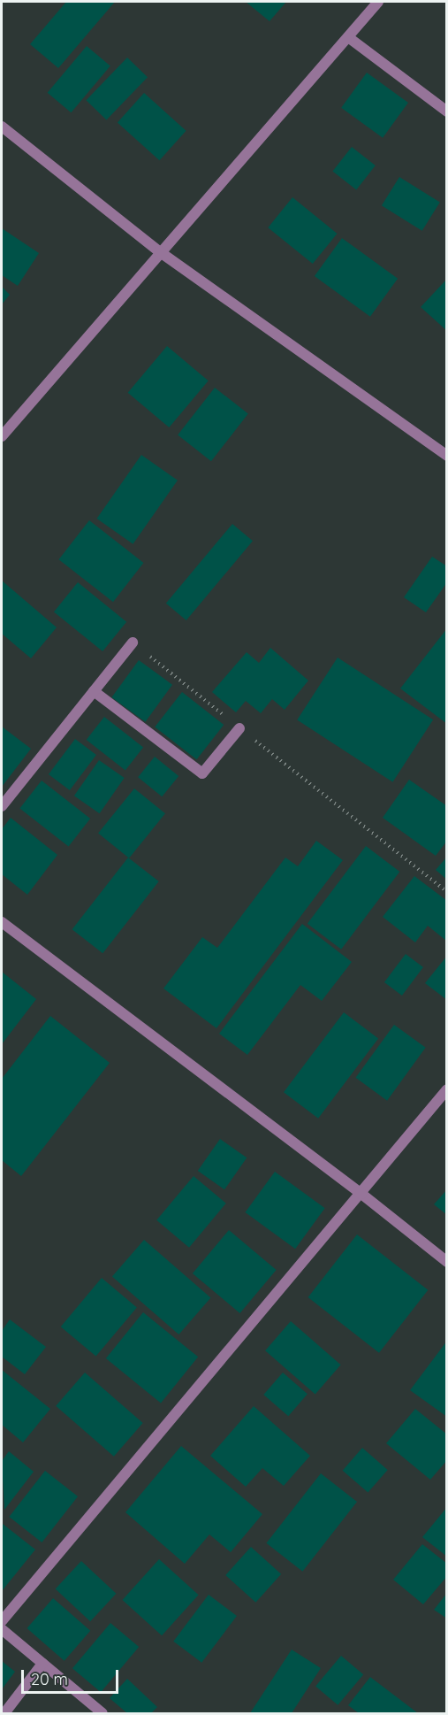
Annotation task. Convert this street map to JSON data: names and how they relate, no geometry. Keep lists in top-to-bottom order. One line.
{"scale_bar":"20 m"}
